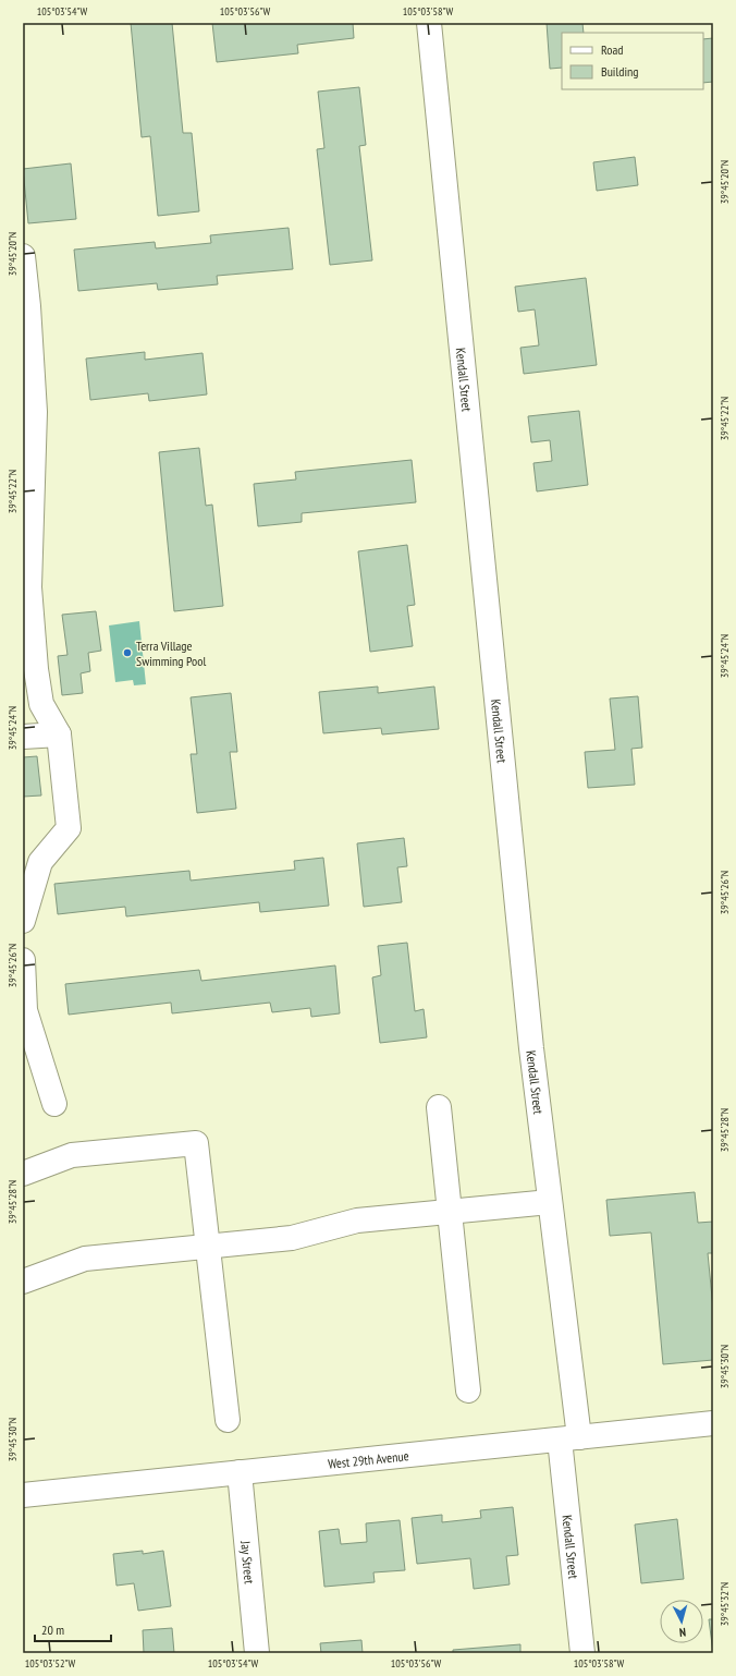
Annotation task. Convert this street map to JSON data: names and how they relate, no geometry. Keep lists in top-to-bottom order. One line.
{"streets":{"street":["Kendall Street","West 29th Avenue","Jay Street"]},"crossings":[["Kendall Street","West 29th Avenue"],["West 29th Avenue","Jay Street"]],"places":["Terra Village Swimming Pool"],"legend":["Road","Building"],"scale_bar":"20 m","north":"bottom","coordinates":["105°03'54\"W","105°03'56\"W","105°03'58\"W","39°45'20\"N","39°45'22\"N","39°45'24\"N","39°45'26\"N","39°45'28\"N","39°45'30\"N","39°45'32\"N","105°03'52\"W"]}
